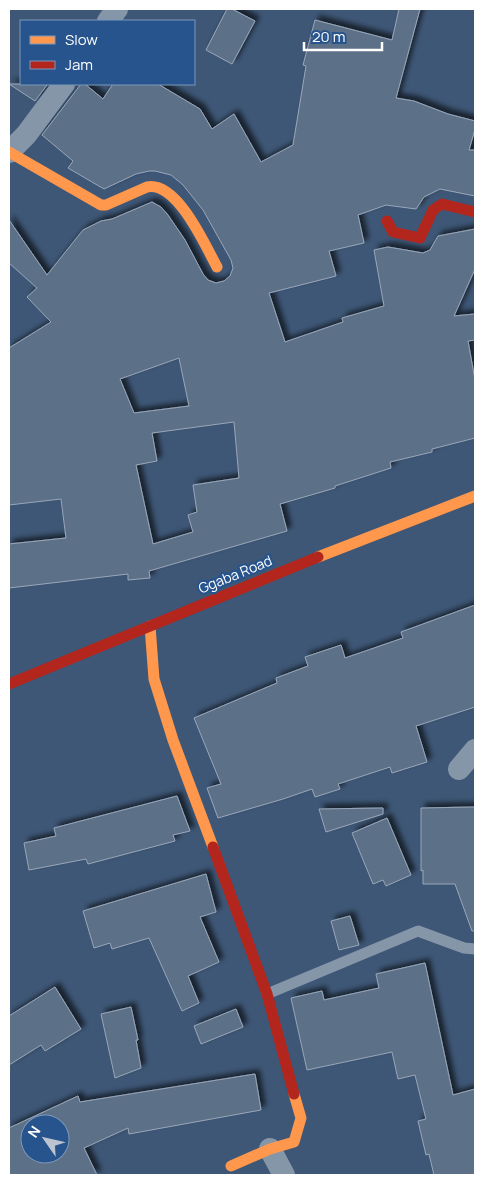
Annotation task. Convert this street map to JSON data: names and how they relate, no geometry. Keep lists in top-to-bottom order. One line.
{"streets":{"street":["Ggaba Road"]},"legend":["Slow","Jam"],"scale_bar":"20 m","north":"top left"}
